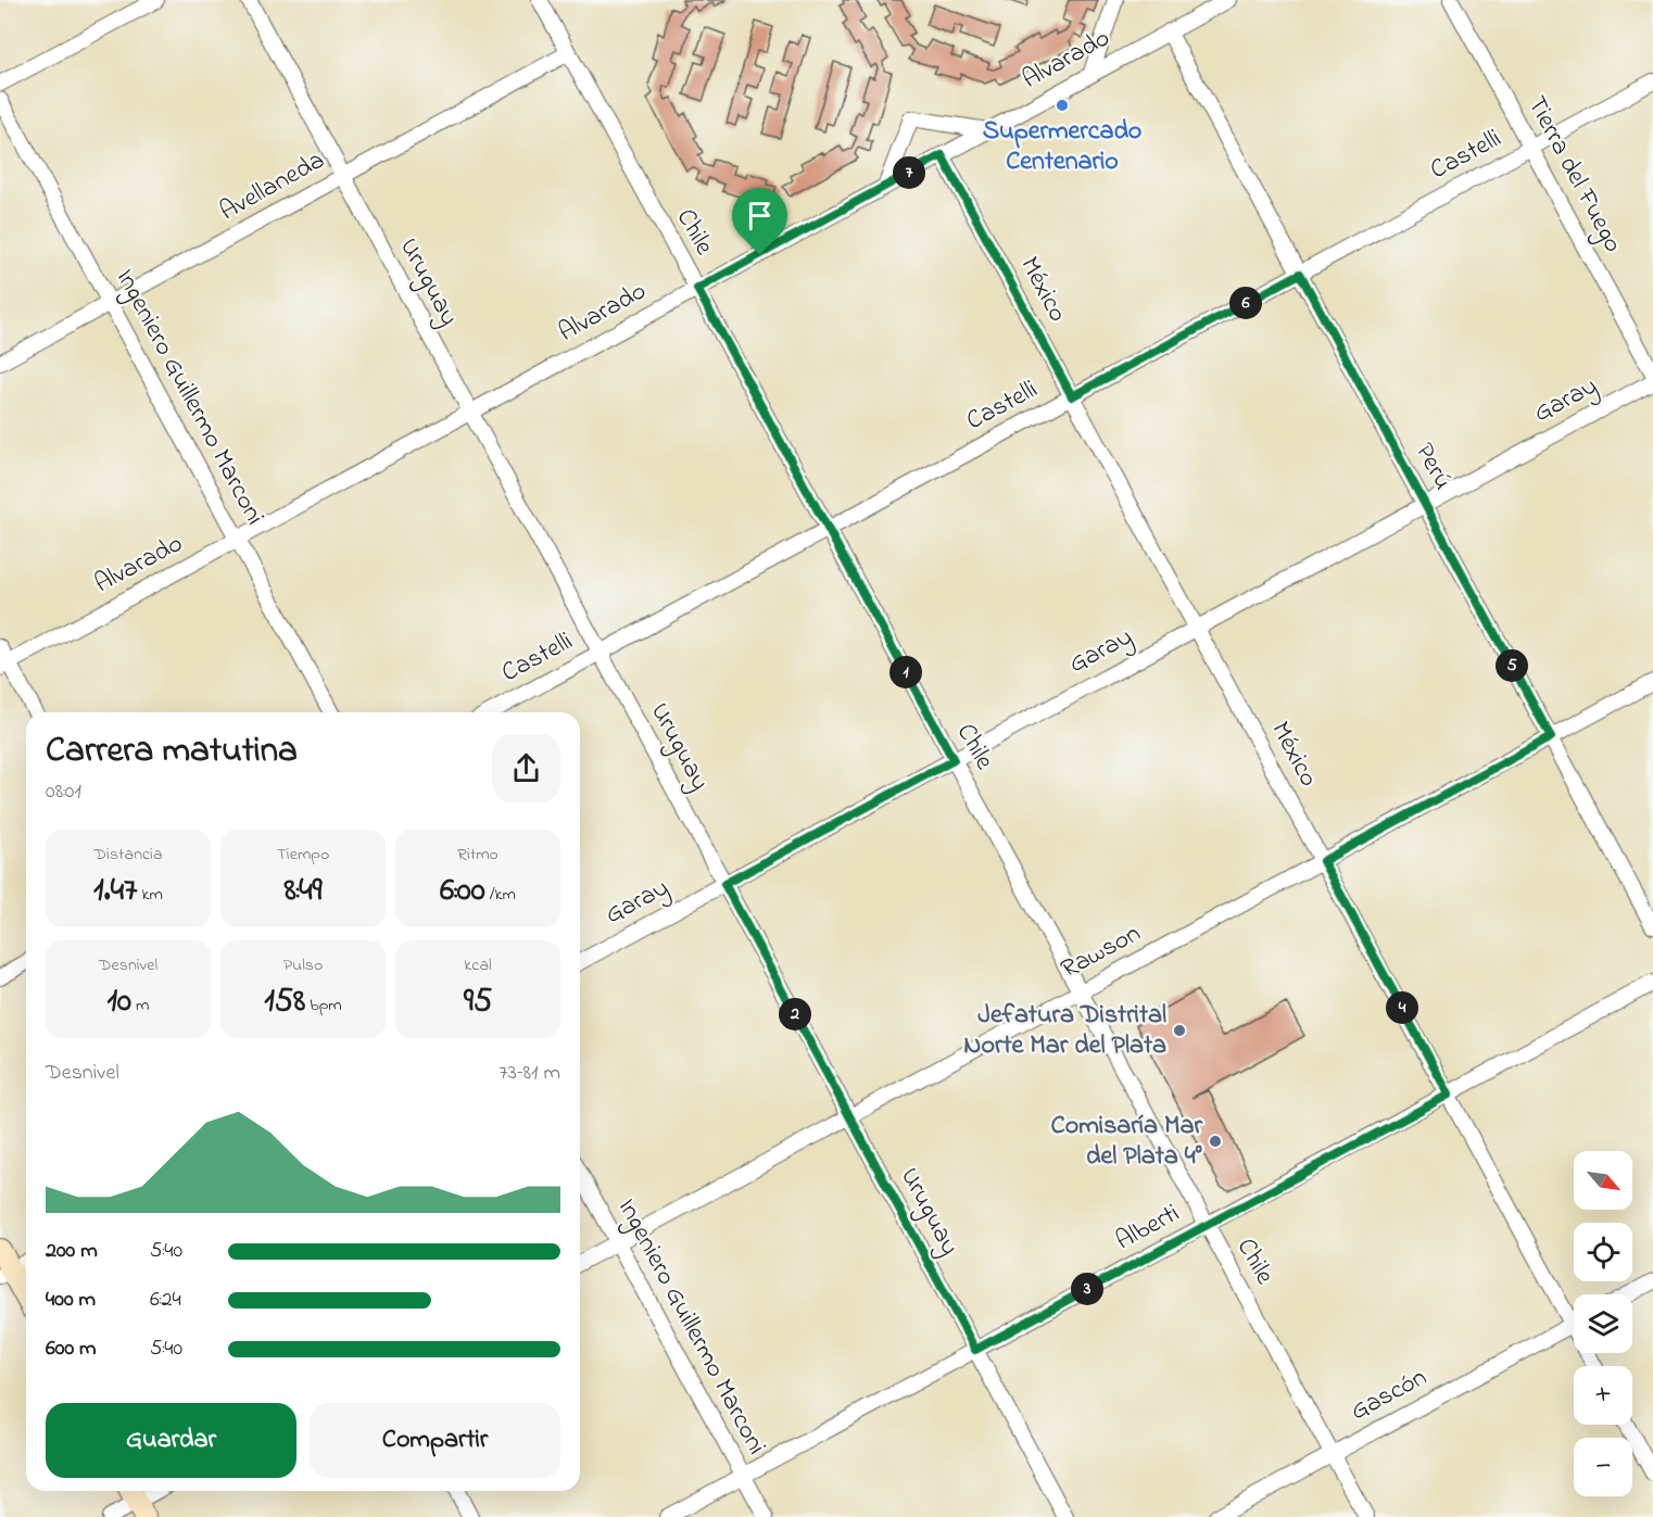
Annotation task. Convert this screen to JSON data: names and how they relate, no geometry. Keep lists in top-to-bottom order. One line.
{"streets":{"street":["Alvarado","Castelli","Tierra del Fuego","Avellaneda","Chile","Uruguay","México","Ingeniero Guillermo Marconi","Garay","Perú","Rawson","Alberti","Gascón"]},"crossings":[["Alvarado","Chile"],["Alvarado","Uruguay"],["Alvarado","México"],["Alvarado","Ingeniero Guillermo Marconi"],["Alvarado","Perú"],["Castelli","Tierra del Fuego"],["Castelli","Chile"],["Castelli","Uruguay"],["Castelli","México"],["Castelli","Perú"],["Avellaneda","Chile"],["Avellaneda","Uruguay"],["Avellaneda","Ingeniero Guillermo Marconi"],["Chile","Garay"],["Chile","Rawson"],["Chile","Alberti"],["Chile","Gascón"],["Uruguay","Garay"],["Uruguay","Rawson"],["Uruguay","Alberti"],["México","Garay"],["México","Rawson"],["México","Alberti"],["Ingeniero Guillermo Marconi","Rawson"],["Ingeniero Guillermo Marconi","Alberti"],["Garay","Perú"],["Perú","Rawson"]],"places":["Supermercado Centenario","Jefatura Distrital Norte Mar del Plata","Comisaría Mar del Plata 4°"],"north":"bottom right","page":{"pins":["7","6","5","1","4","2","3"],"heading":["Carrera matutina","08:01"],"stats":[["Distancia","1.47 km"],["Tiempo","8:49"],["Ritmo","6:00 /km"],["Desnivel","10 m"],["Pulso","158 bpm"],["kcal","95"]],"chart":["Desnivel","73–81 m"],"map_buttons":["+","−"],"list":[{"name":"200 m","note":"5:40"},{"name":"400 m","note":"6:24"},{"name":"600 m","note":"5:40"}],"buttons":["Guardar","Compartir"]}}
